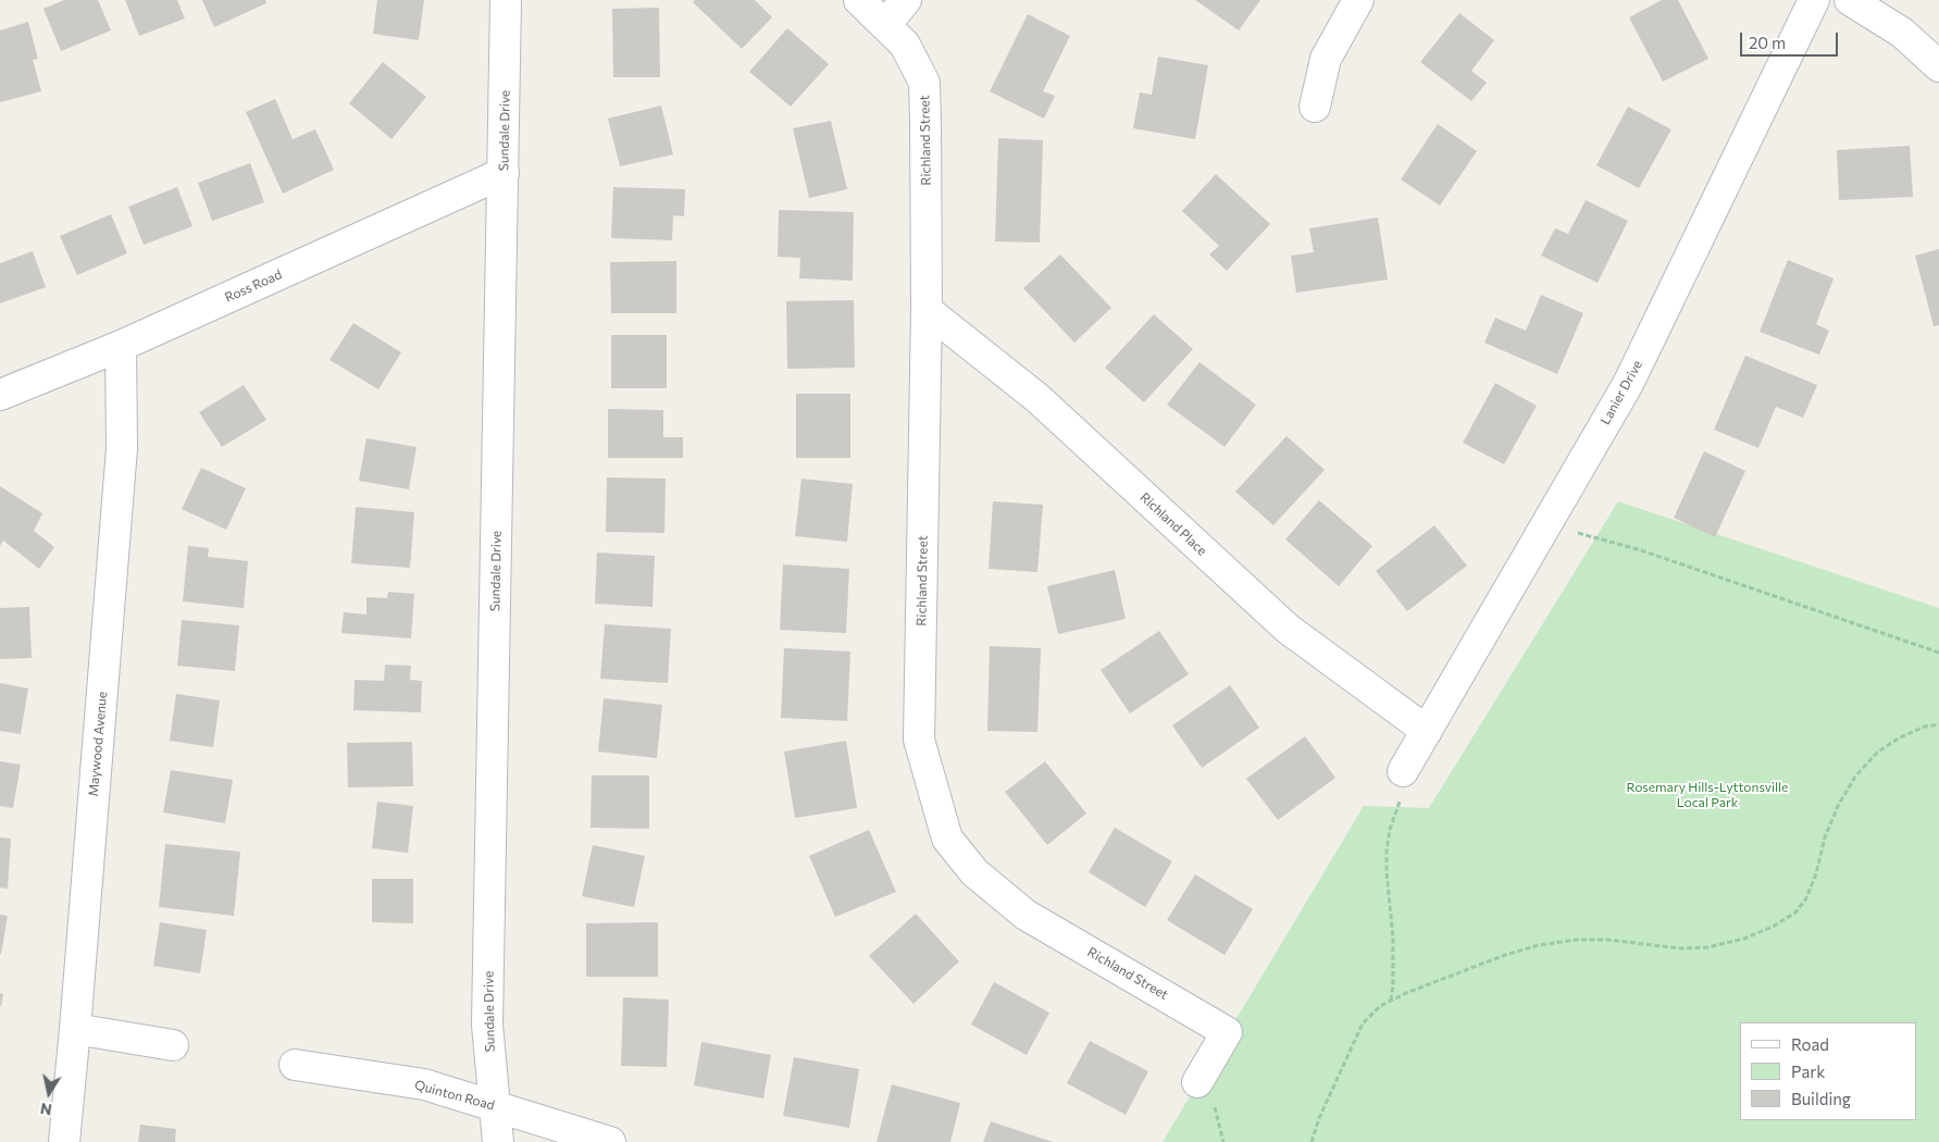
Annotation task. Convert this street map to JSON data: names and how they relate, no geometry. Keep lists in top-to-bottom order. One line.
{"streets":{"street":["Sundale Drive","Richland Street","Ross Road","Lanier Drive","Richland Place","Maywood Avenue","Quinton Road"]},"crossings":[["Sundale Drive","Ross Road"],["Sundale Drive","Quinton Road"],["Richland Street","Richland Place"],["Ross Road","Maywood Avenue"],["Lanier Drive","Richland Place"]],"parks":["Rosemary Hills-Lyttonsville Local Park"],"legend":["Road","Park","Building"],"scale_bar":"20 m","north":"bottom"}
